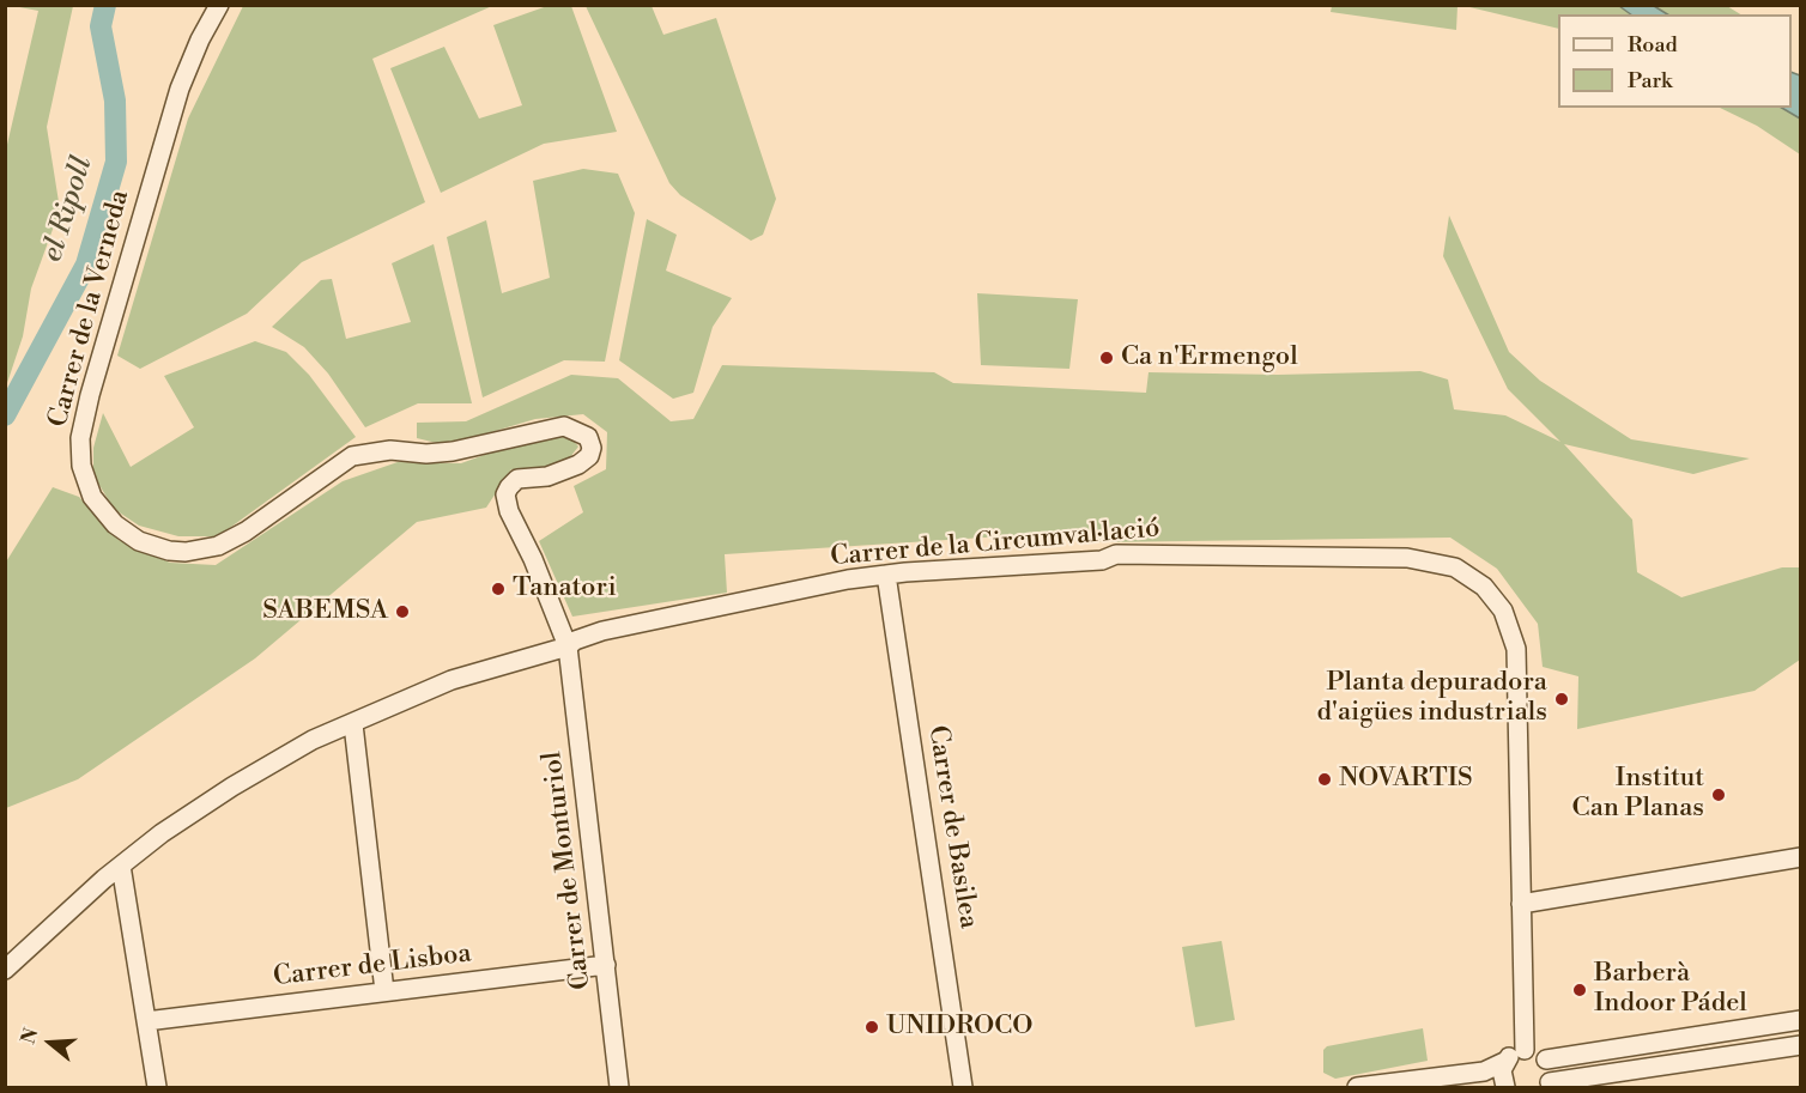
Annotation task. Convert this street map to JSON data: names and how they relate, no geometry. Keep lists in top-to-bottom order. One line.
{"streets":{"street":["Carrer de la Verneda","Carrer de la Circumval·lació","Carrer de Basilea","Carrer de Monturiol","Carrer de Lisboa"]},"crossings":[["Carrer de la Verneda","Carrer de la Circumval·lació"],["Carrer de la Verneda","Carrer de Monturiol"],["Carrer de la Circumval·lació","Carrer de Basilea"],["Carrer de la Circumval·lació","Carrer de Monturiol"],["Carrer de Monturiol","Carrer de Lisboa"]],"water":["el Ripoll"],"places":["Ca n'Ermengol","Tanatori","SABEMSA","Planta depuradora d'aigües industrials","NOVARTIS","Institut Can Planas","Barberà Indoor Pádel","UNIDROCO"],"legend":["Road","Park"],"north":"left"}
